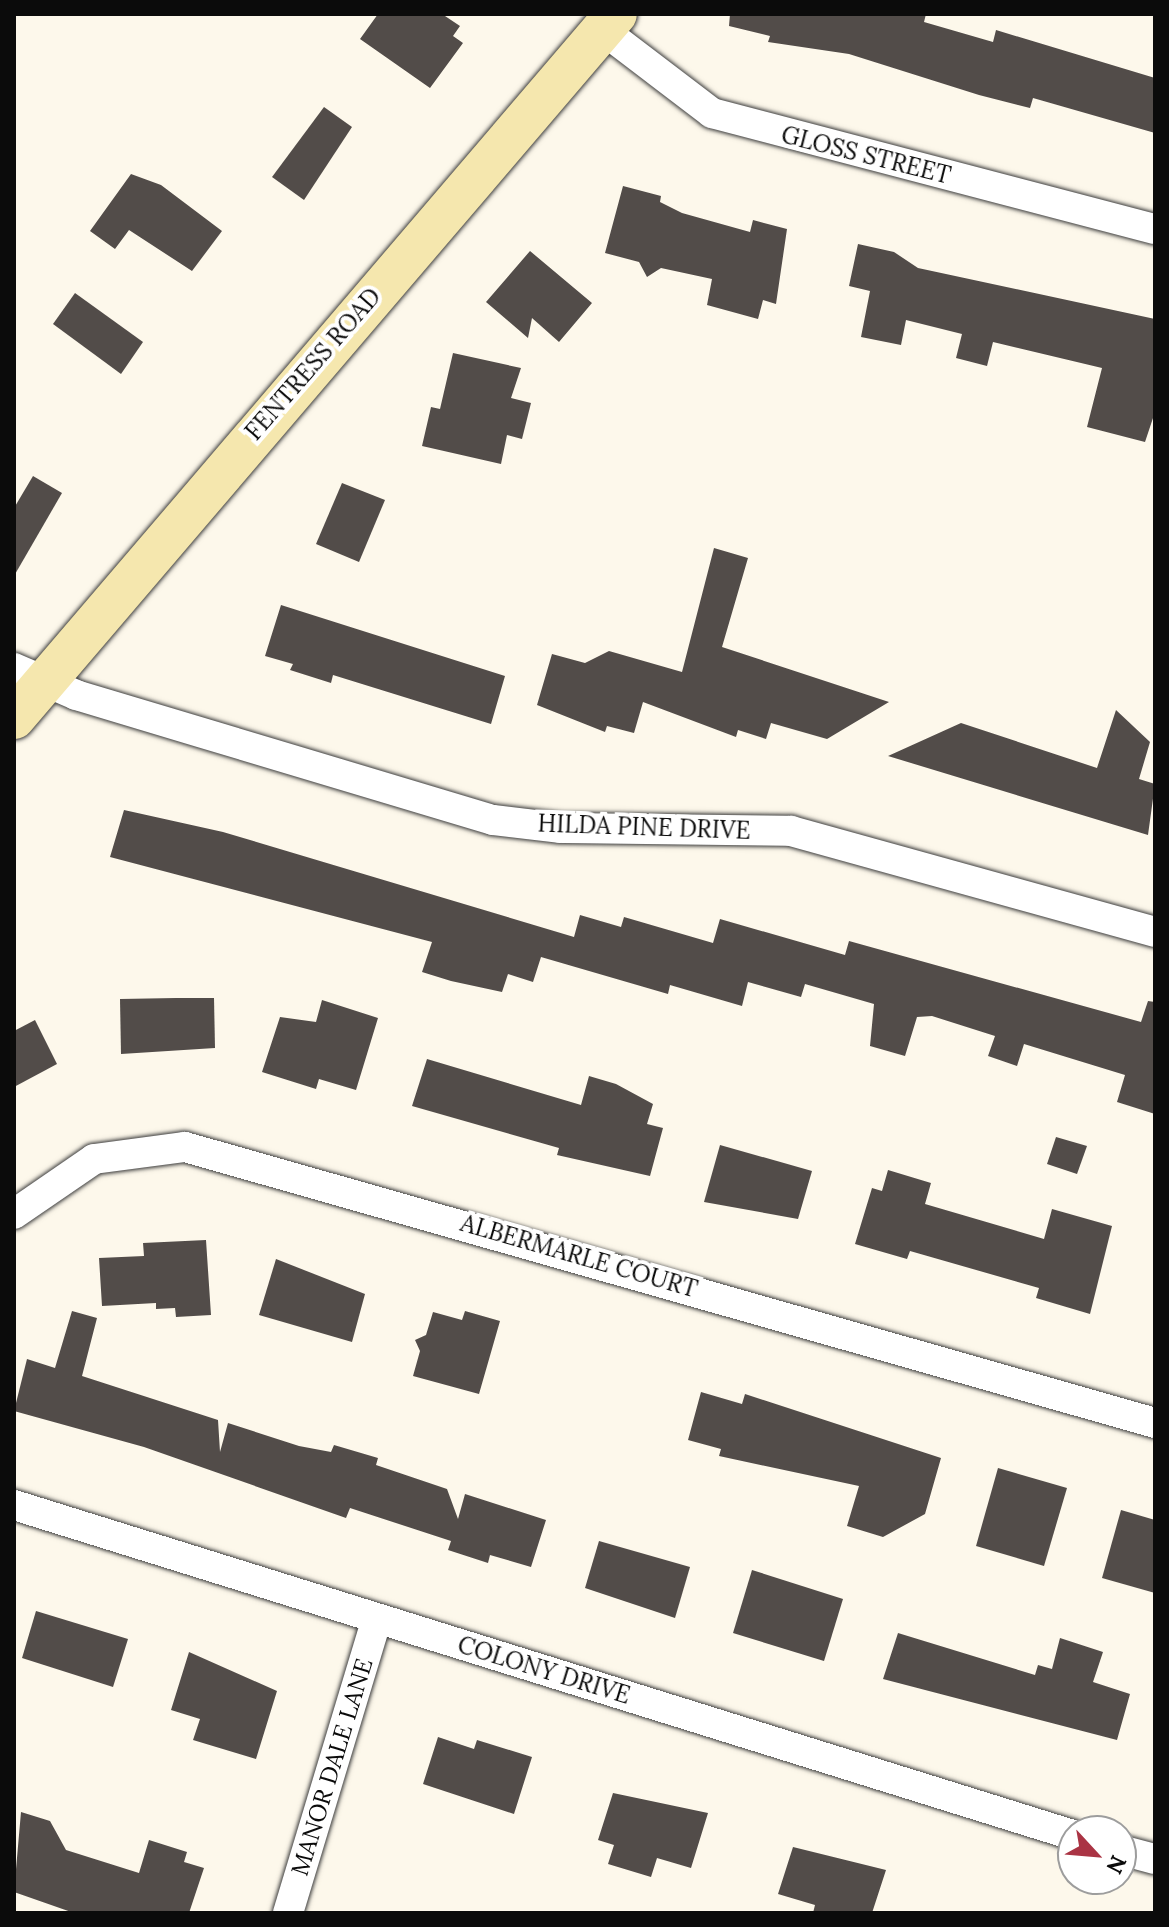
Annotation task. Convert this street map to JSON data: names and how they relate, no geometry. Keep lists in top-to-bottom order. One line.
{"streets":{"street":["GLOSS STREET","FENTRESS ROAD","HILDA PINE DRIVE","ALBERMARLE COURT","COLONY DRIVE","MANOR DALE LANE"]},"crossings":[["GLOSS STREET","FENTRESS ROAD"],["FENTRESS ROAD","HILDA PINE DRIVE"],["COLONY DRIVE","MANOR DALE LANE"]],"north":"bottom right"}
